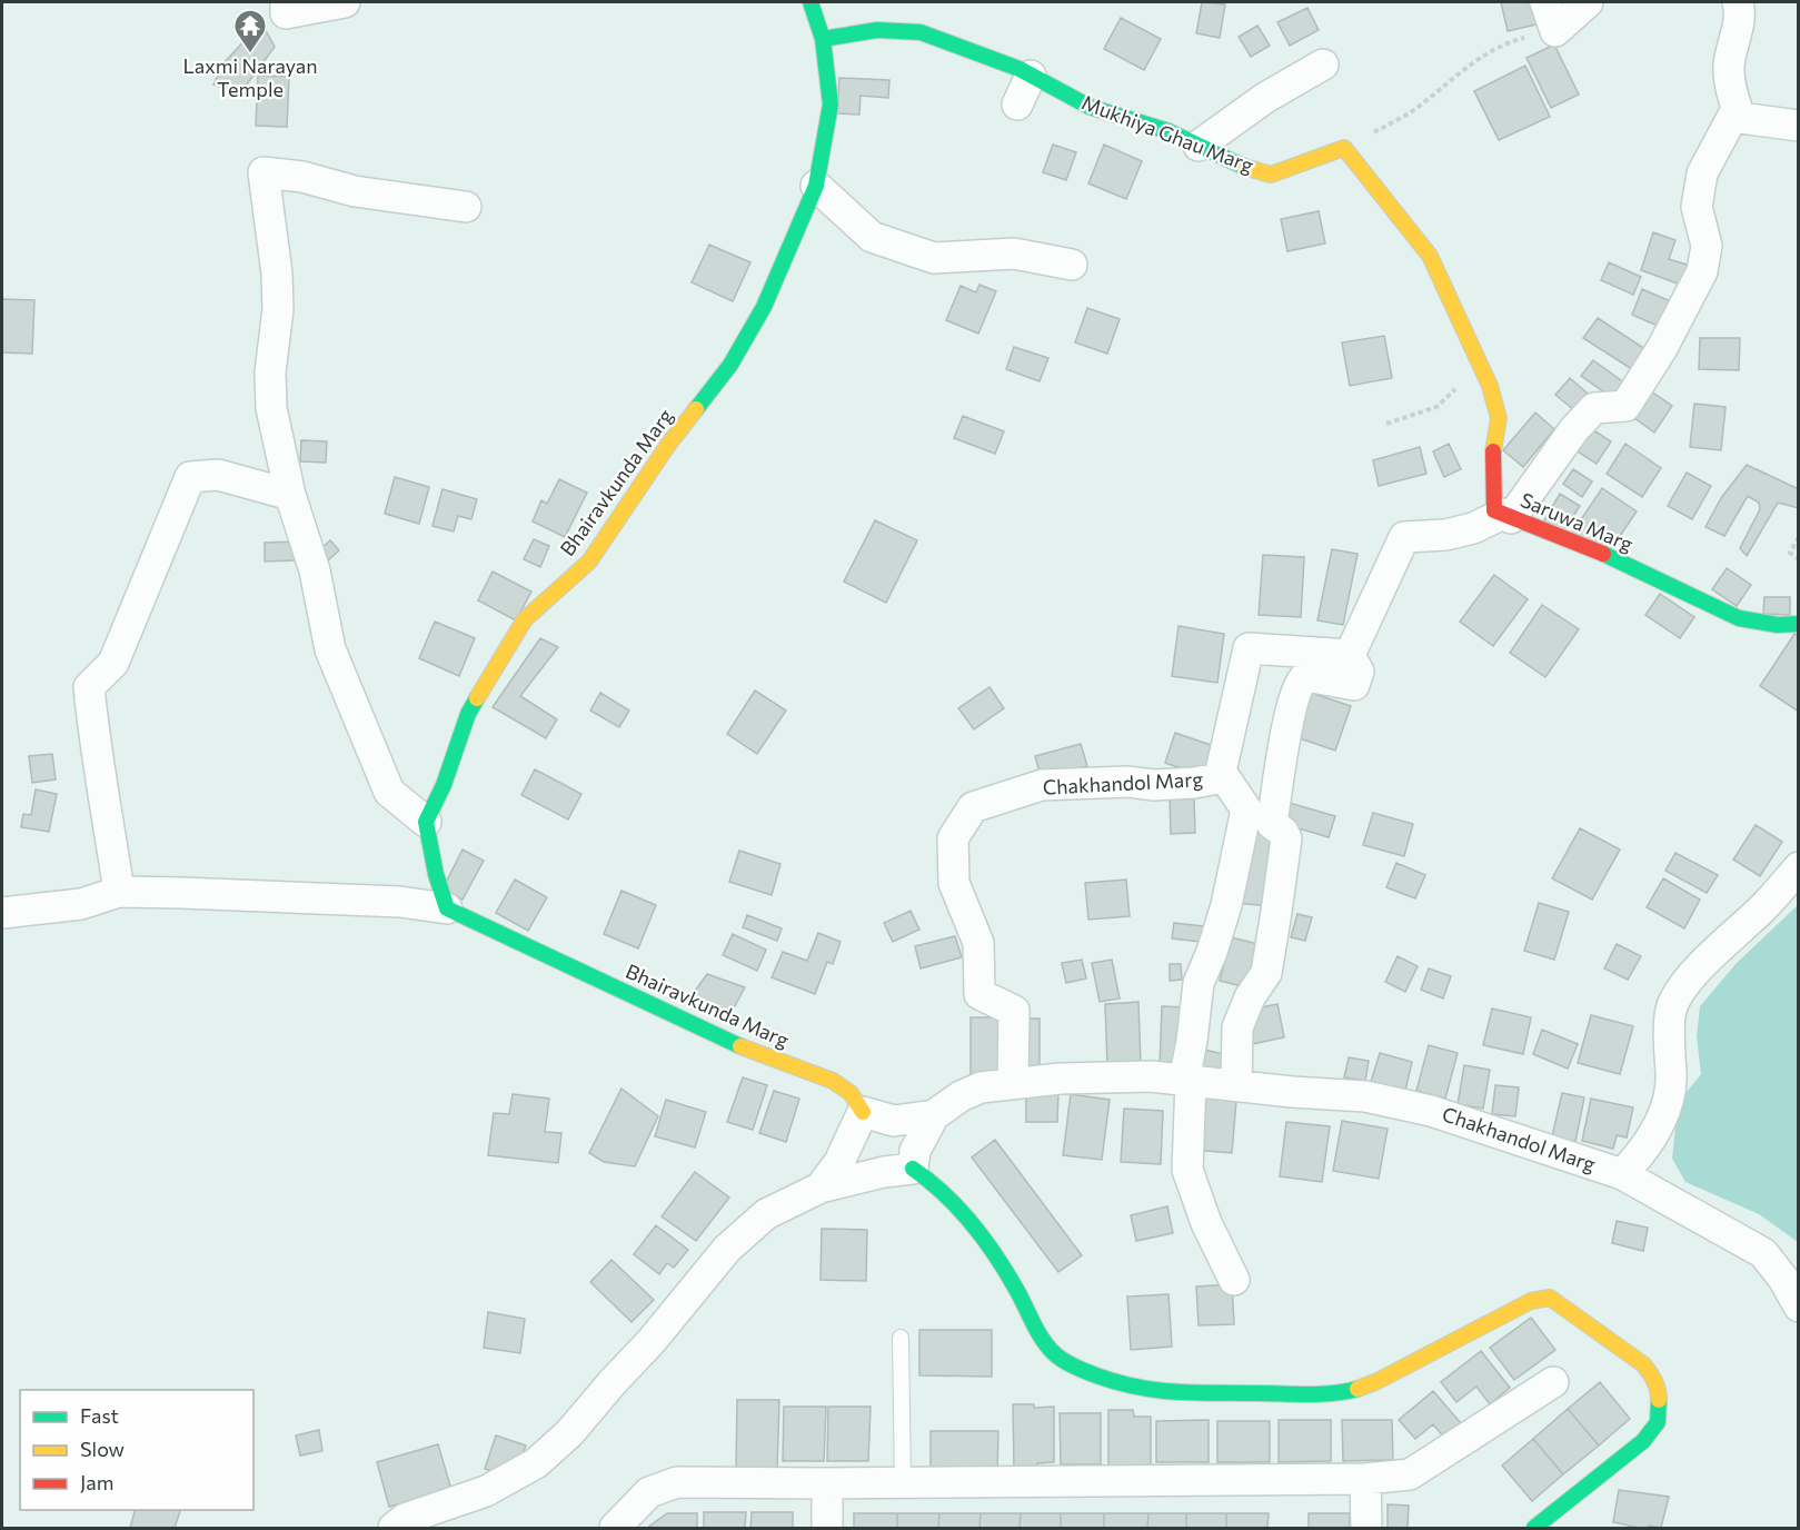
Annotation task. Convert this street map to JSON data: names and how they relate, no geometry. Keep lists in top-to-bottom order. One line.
{"streets":{"street":["Mukhiya Ghau Marg","Bhairavkunda Marg","Saruwa Marg","Chakhandol Marg"]},"crossings":[["Mukhiya Ghau Marg","Bhairavkunda Marg"],["Mukhiya Ghau Marg","Saruwa Marg"]],"places":{"temple":["Laxmi Narayan Temple"]},"legend":["Fast","Slow","Jam"]}
